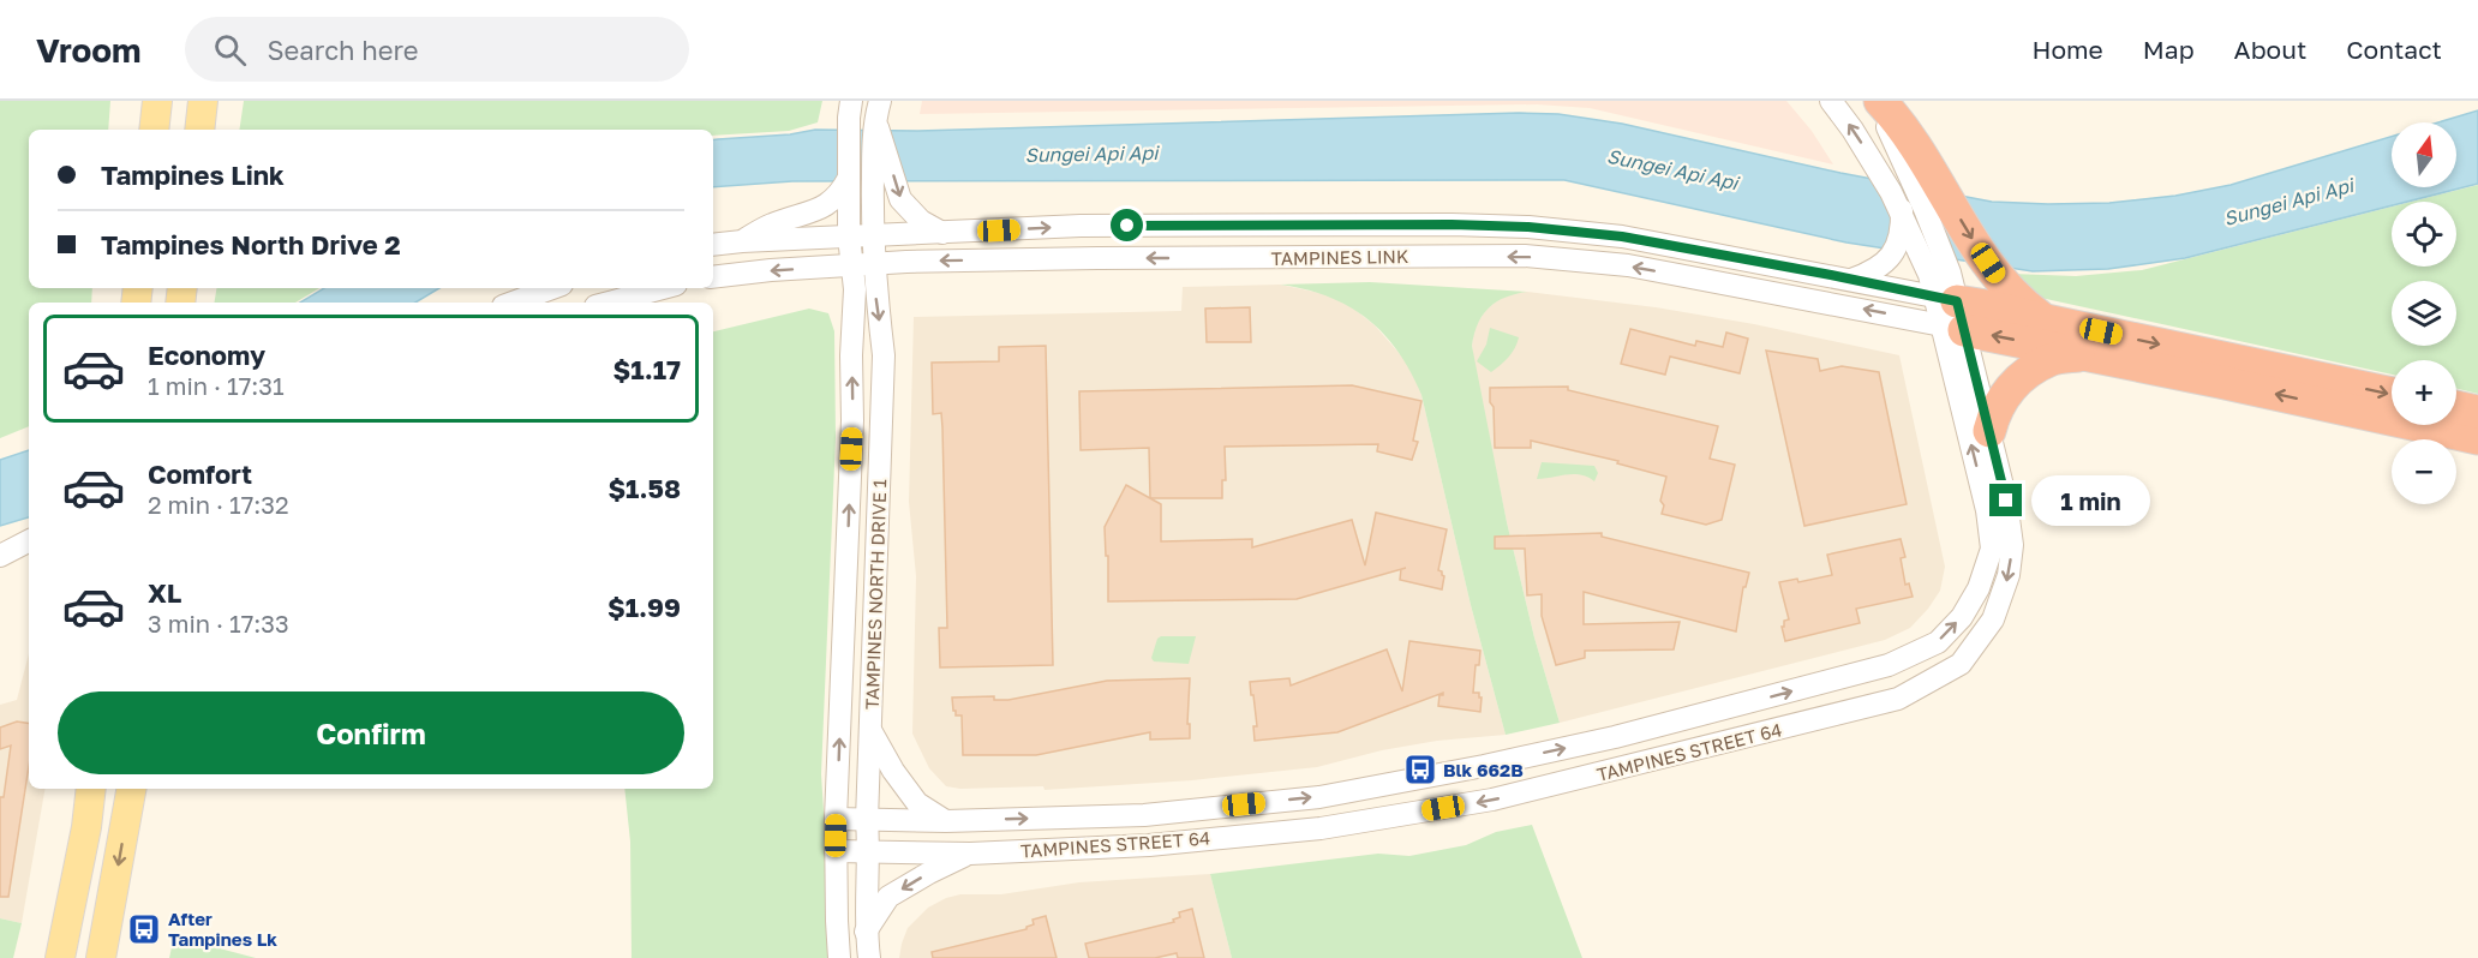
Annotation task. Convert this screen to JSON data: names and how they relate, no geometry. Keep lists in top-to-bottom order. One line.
{"streets":{"street":["TAMPINES LINK","TAMPINES NORTH DRIVE 1","TAMPINES STREET 64"]},"crossings":[["TAMPINES LINK","TAMPINES NORTH DRIVE 1"],["TAMPINES LINK","TAMPINES STREET 64"],["TAMPINES NORTH DRIVE 1","TAMPINES STREET 64"]],"water":["Sungei Api Api"],"places":{"bus stop":["Blk 662B","After Tampines Lk"]},"north":"top","page":{"header":"Vroom","search":"Search here","nav":["Home","Map","About","Contact"],"map_buttons":["+","−"],"banner":["Tampines Link","Tampines North Drive 2"],"list":[{"name":"Economy","note":"1 min · 17:31","value":"$1.17"},{"name":"Comfort","note":"2 min · 17:32","value":"$1.58"},{"name":"XL","note":"3 min · 17:33","value":"$1.99"}],"bubble":"1 min","buttons":"Confirm"}}
